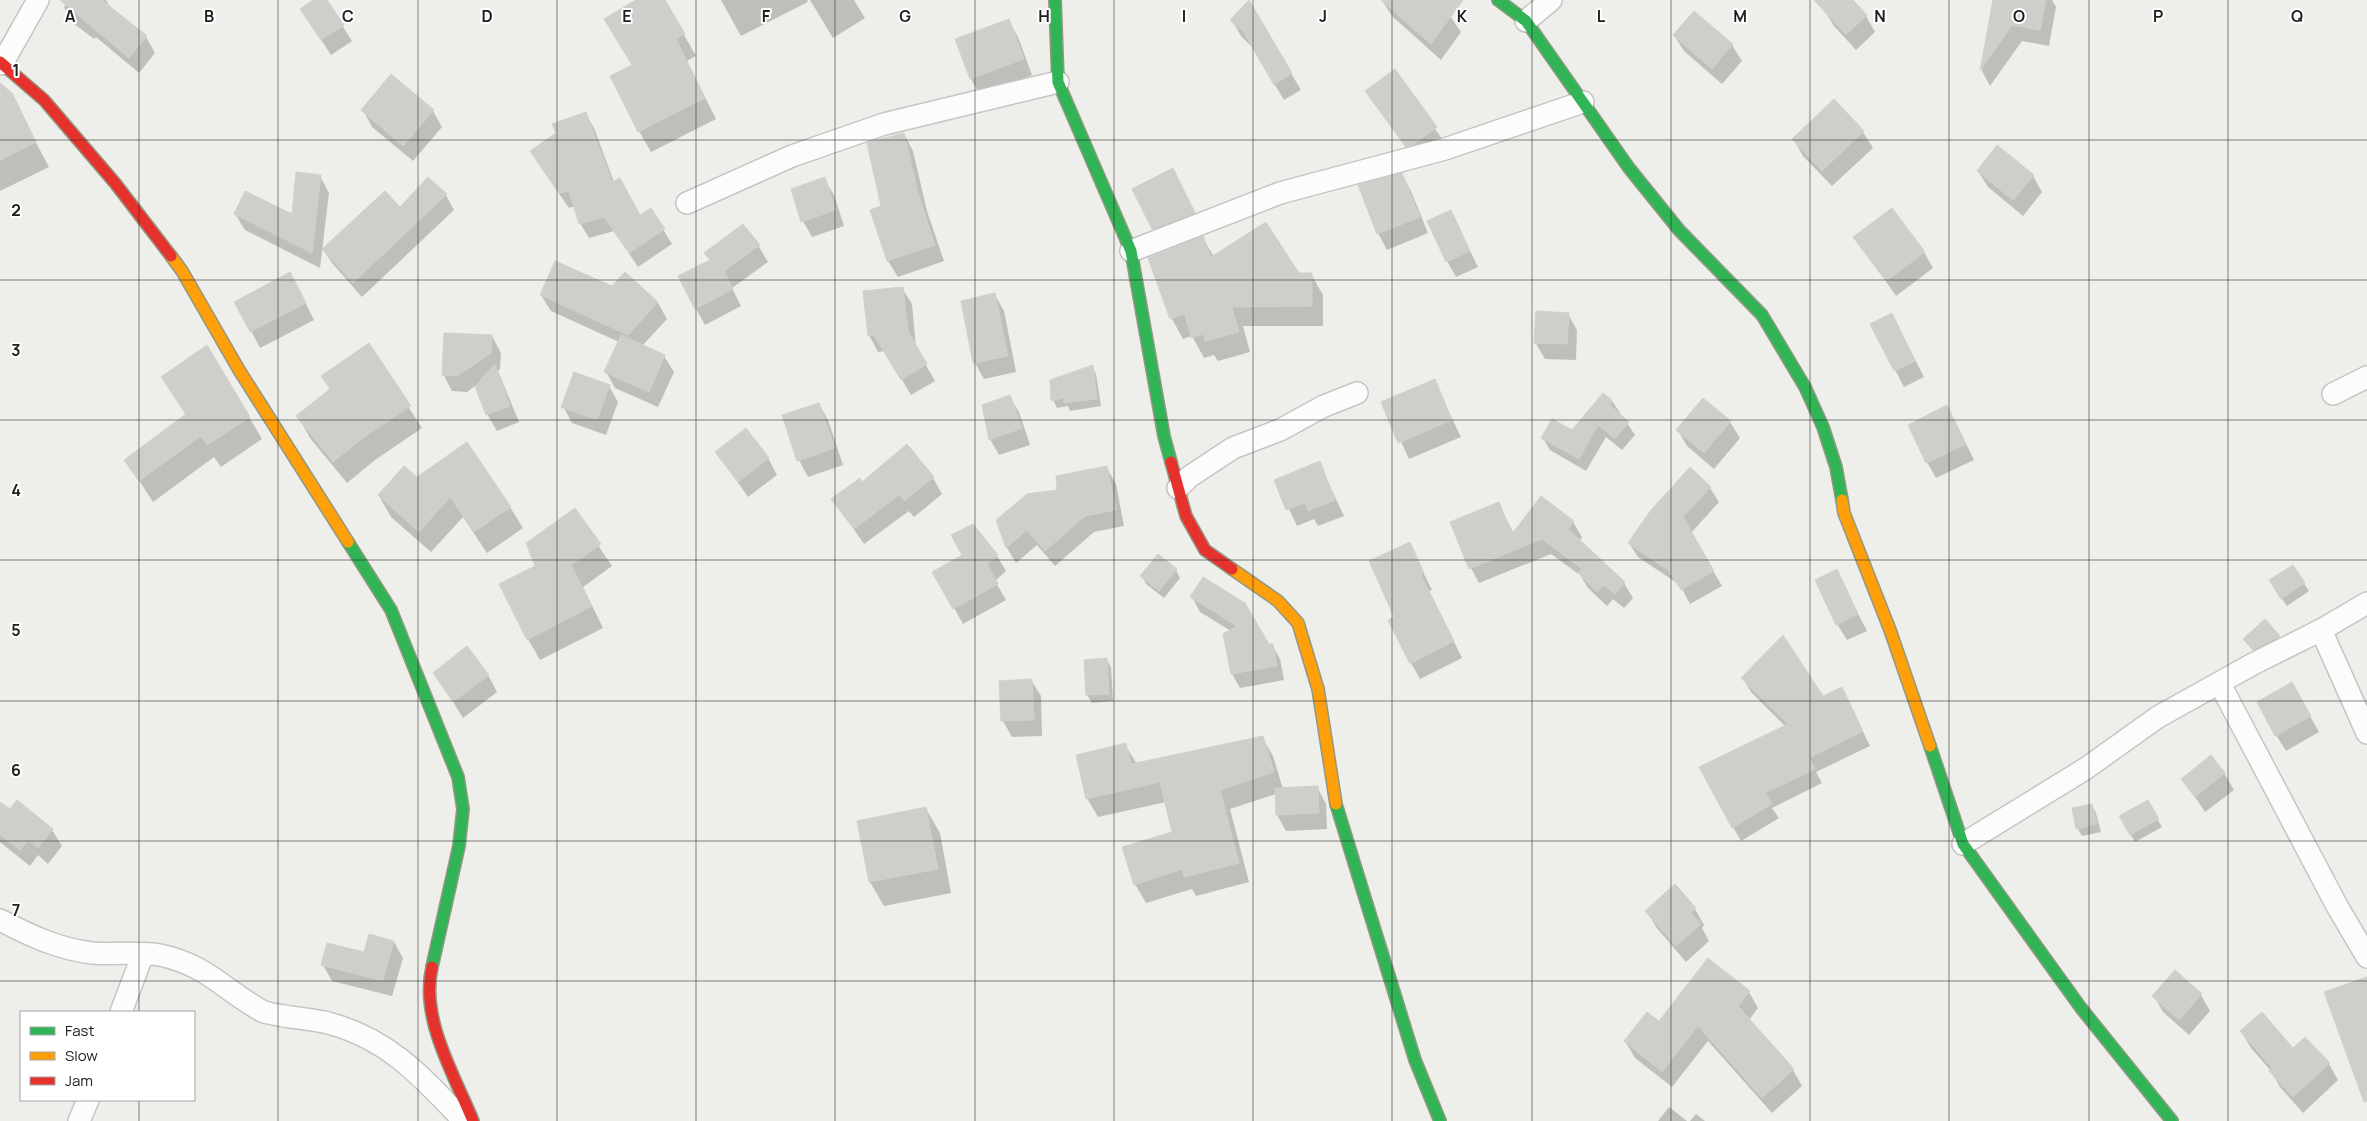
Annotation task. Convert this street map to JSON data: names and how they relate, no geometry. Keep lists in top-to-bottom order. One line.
{"legend":["Fast","Slow","Jam"],"grid":{"columns":["A","B","C","D","E","F","G","H","I","J","K","L","M","N","O","P","Q"],"rows":["1","2","3","4","5","6","7"]}}
